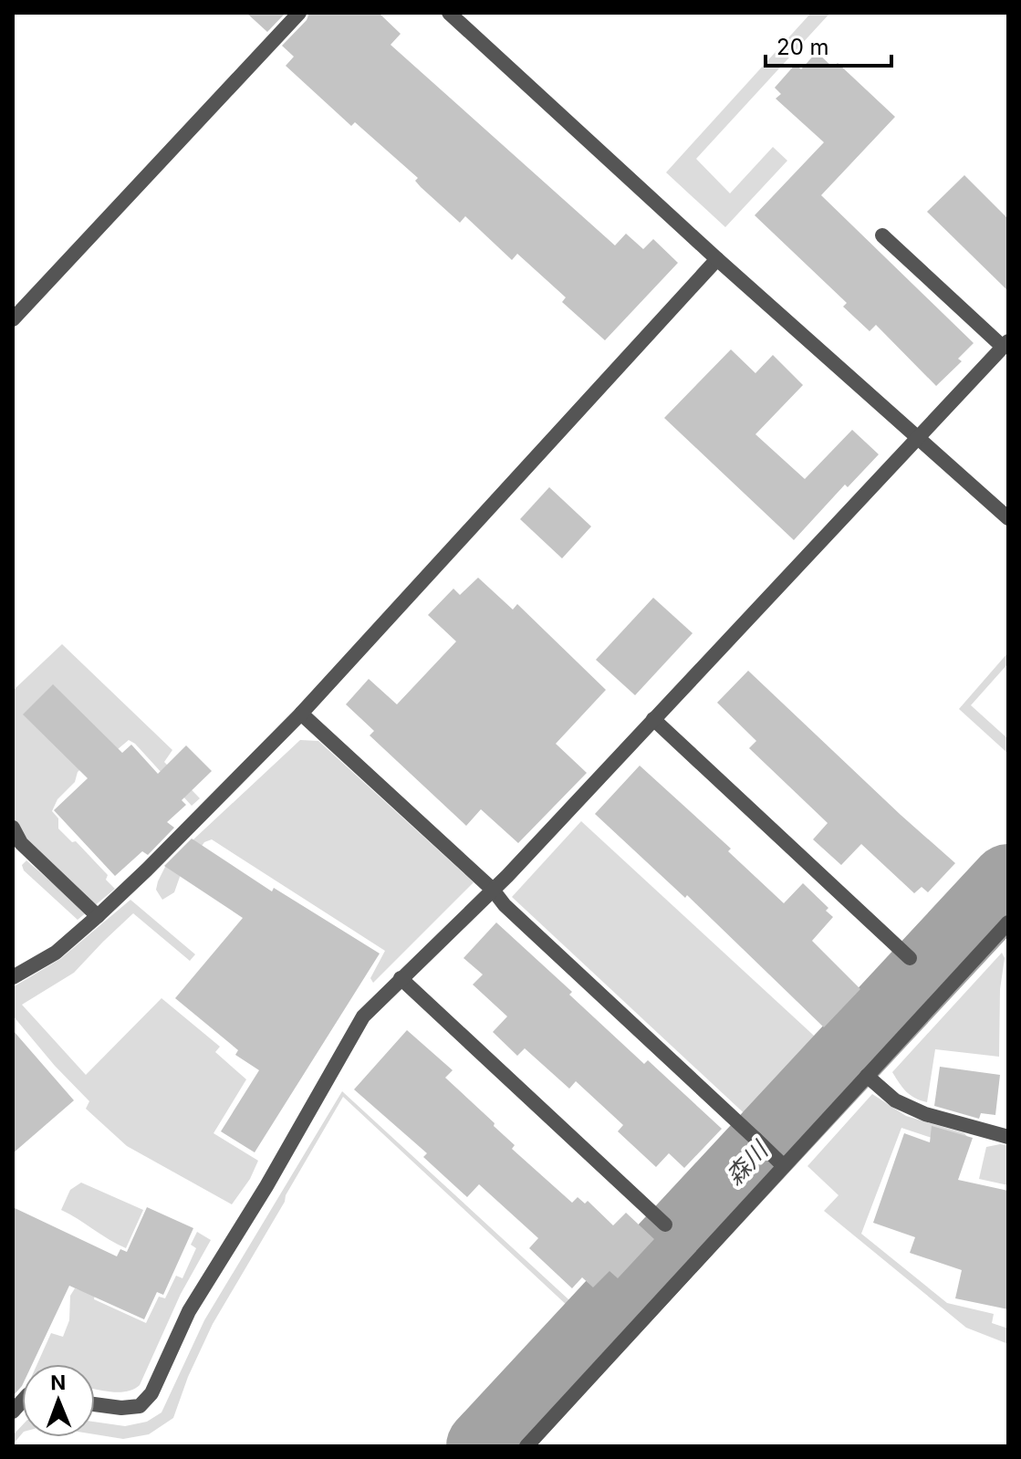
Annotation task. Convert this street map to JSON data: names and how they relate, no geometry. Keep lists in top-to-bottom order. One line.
{"water":["森川"],"scale_bar":"20 m","north":"top"}
